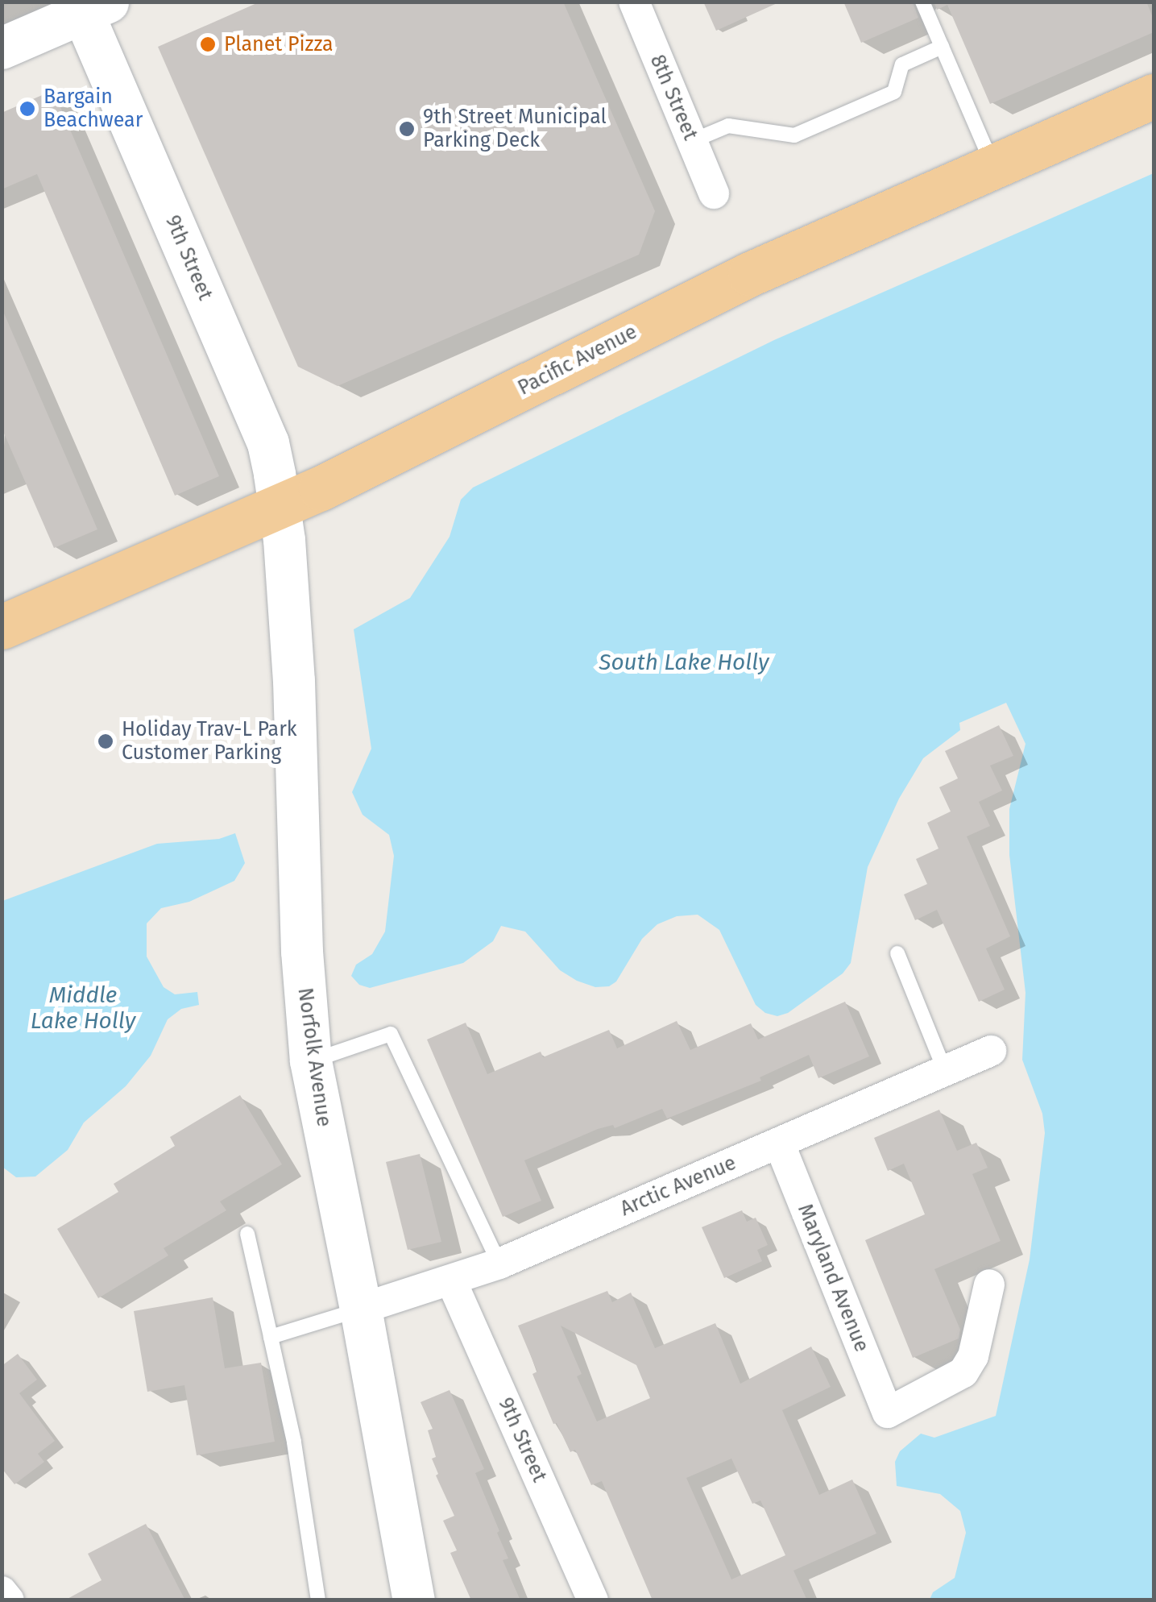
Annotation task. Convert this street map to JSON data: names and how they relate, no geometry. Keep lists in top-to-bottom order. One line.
{"streets":{"highway":["Pacific Avenue"],"main road":["9th Street","Norfolk Avenue"],"street":["8th Street","Arctic Avenue","Maryland Avenue"]},"crossings":[["9th Street","Pacific Avenue"],["9th Street","Norfolk Avenue"],["9th Street","Arctic Avenue"],["Pacific Avenue","Norfolk Avenue"],["Norfolk Avenue","Arctic Avenue"],["Arctic Avenue","Maryland Avenue"]],"water":["South Lake Holly","Middle Lake Holly"],"places":["Planet Pizza","Bargain Beachwear","9th Street Municipal Parking Deck","Holiday Trav-L Park Customer Parking"]}
